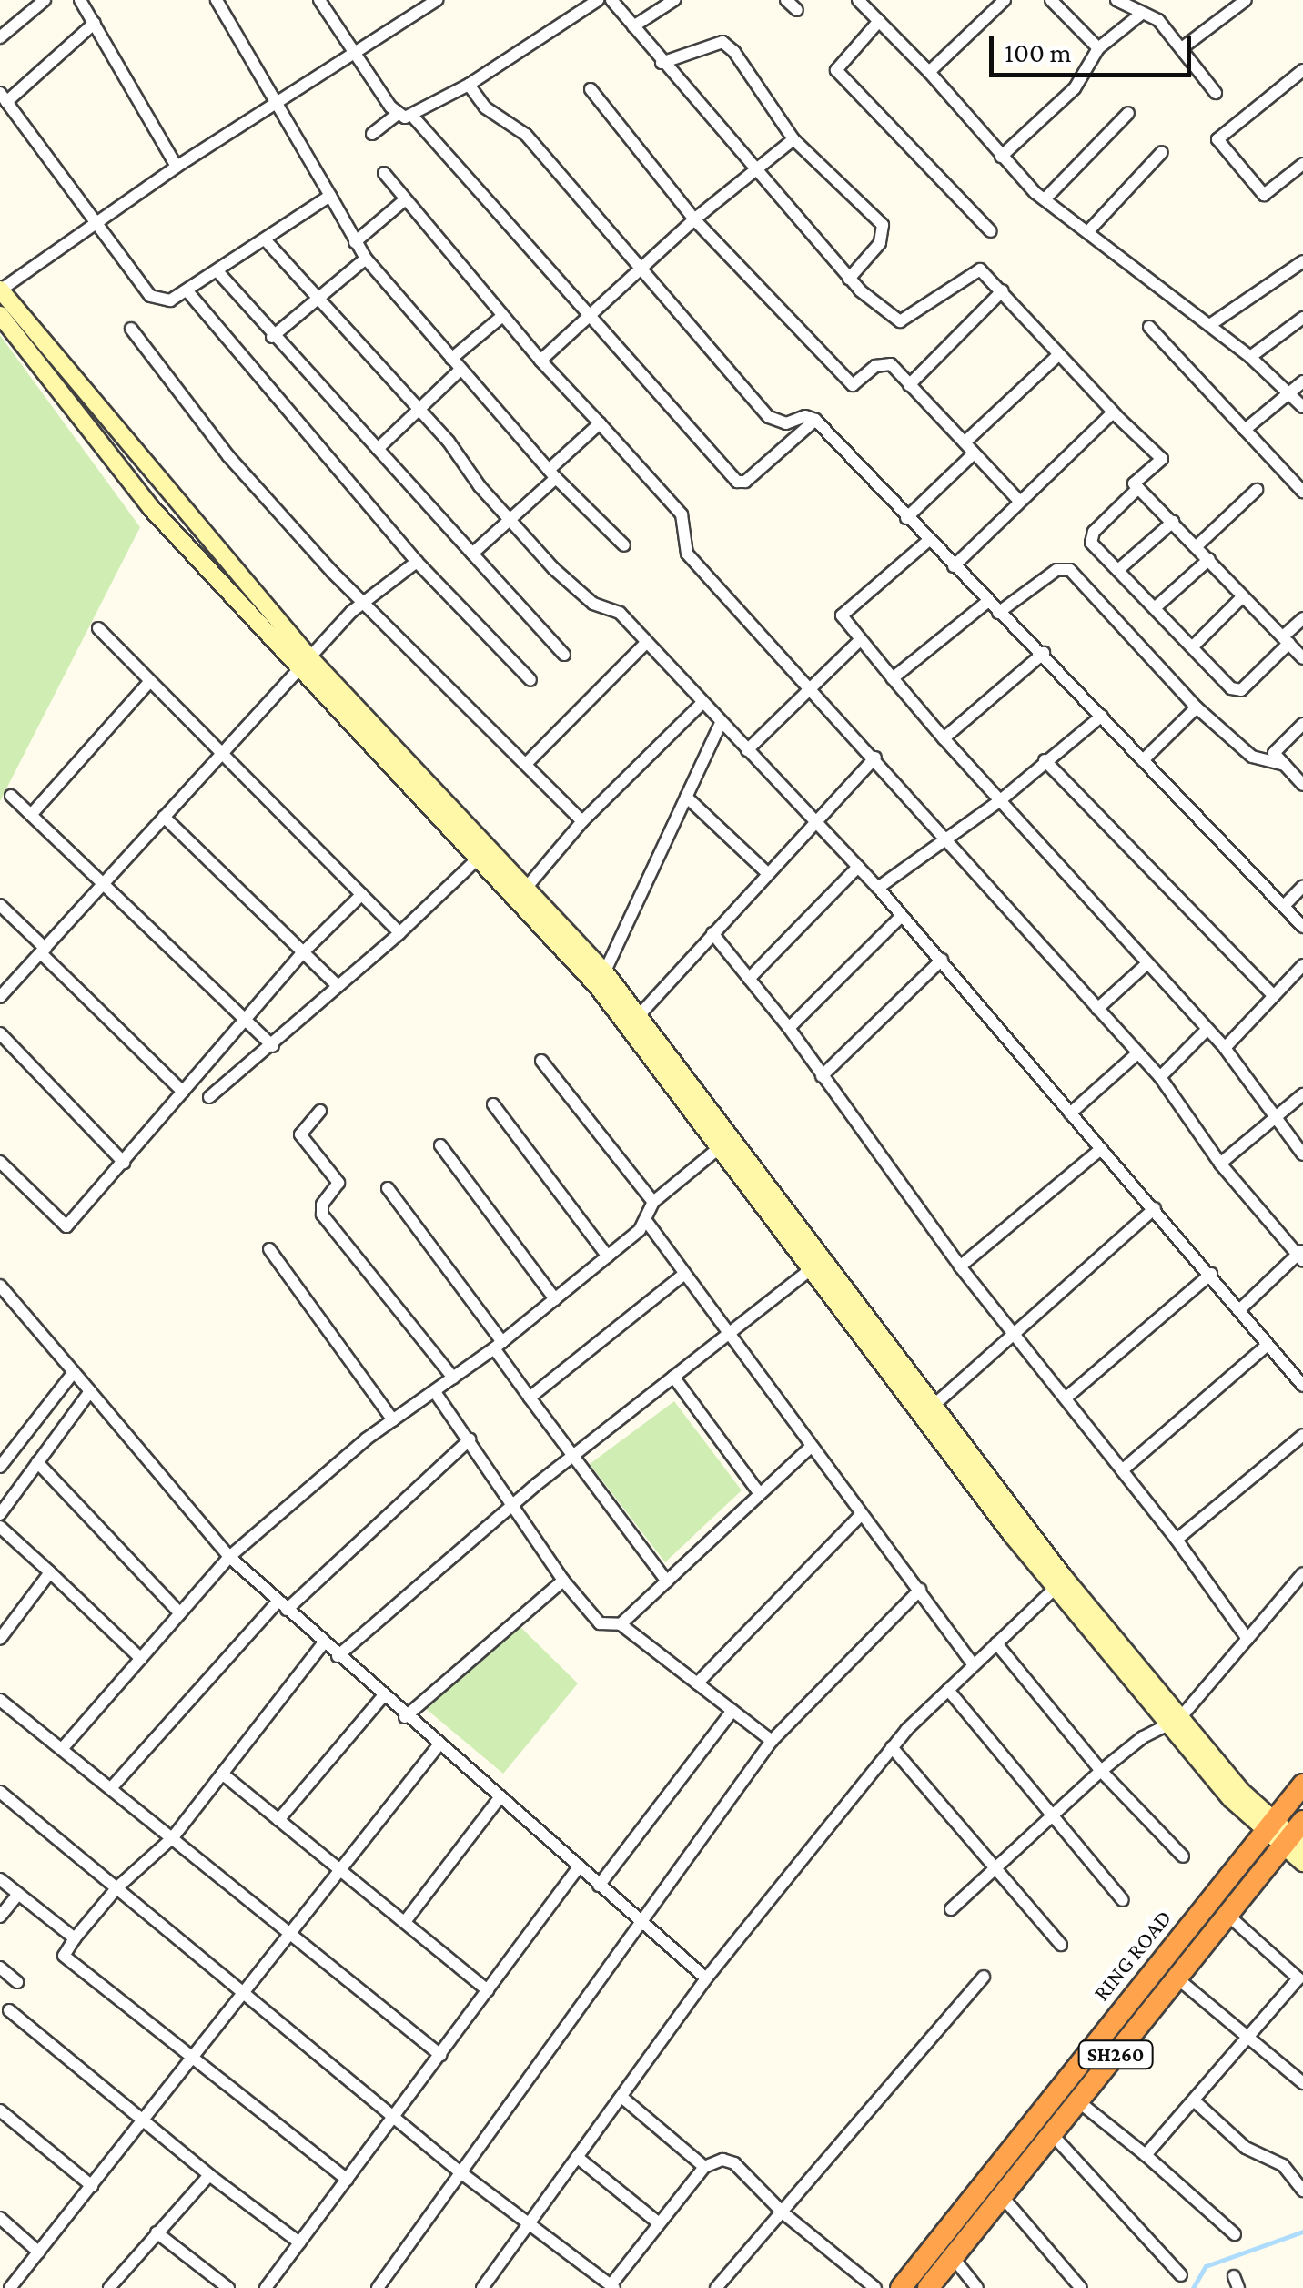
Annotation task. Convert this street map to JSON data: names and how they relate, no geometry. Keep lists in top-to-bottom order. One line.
{"streets":{"highway":["RING ROAD","SH260"]},"scale_bar":"100 m"}
